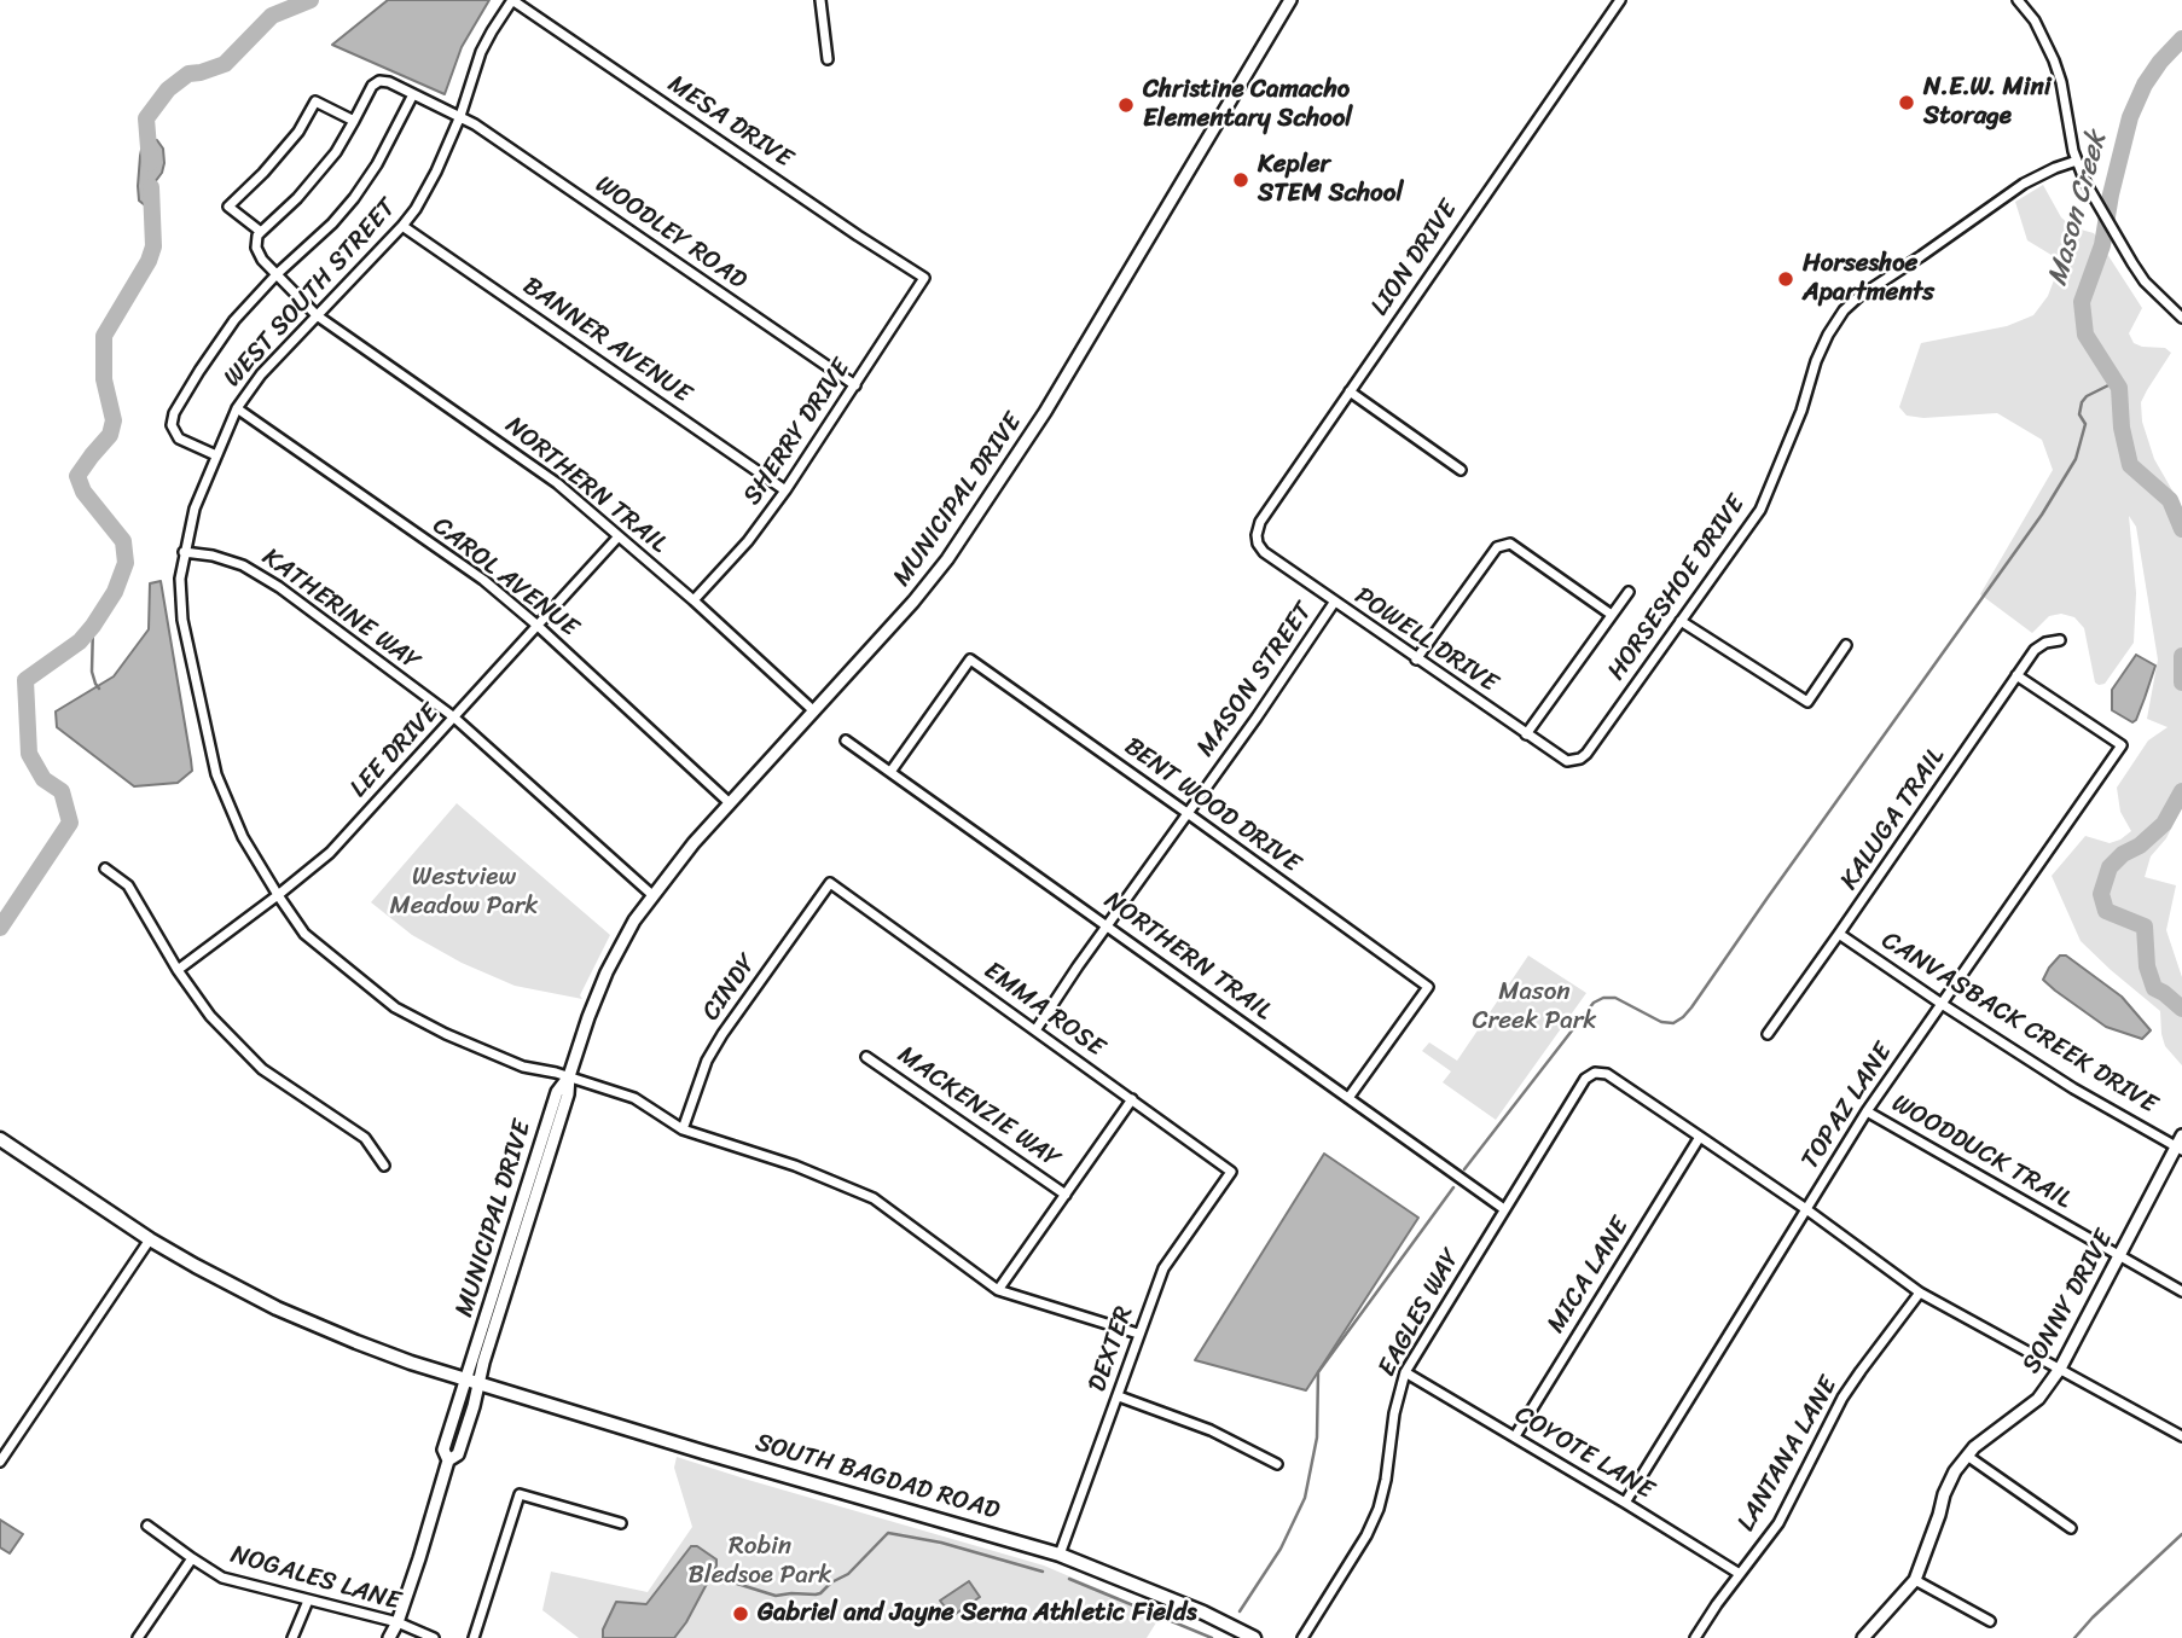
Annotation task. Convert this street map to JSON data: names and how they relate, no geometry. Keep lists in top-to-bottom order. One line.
{"streets":{"main road":["SOUTH BAGDAD ROAD"],"street":["MESA DRIVE","WOODLEY ROAD","LION DRIVE","WEST SOUTH STREET","BANNER AVENUE","SHERRY DRIVE","NORTHERN TRAIL","MUNICIPAL DRIVE","CAROL AVENUE","HORSESHOE DRIVE","KATHERINE WAY","POWELL DRIVE","MASON STREET","LEE DRIVE","BENT WOOD DRIVE","KALUGA TRAIL","CINDY","EMMA ROSE","CANVASBACK CREEK DRIVE","TOPAZ LANE","MACKENZIE WAY","WOODDUCK TRAIL","MICA LANE","SONNY DRIVE","EAGLES WAY","DEXTER","COYOTE LANE","LANTANA LANE","NOGALES LANE"]},"crossings":[["MESA DRIVE","WEST SOUTH STREET"],["MESA DRIVE","SHERRY DRIVE"],["WOODLEY ROAD","WEST SOUTH STREET"],["WOODLEY ROAD","SHERRY DRIVE"],["LION DRIVE","POWELL DRIVE"],["WEST SOUTH STREET","BANNER AVENUE"],["WEST SOUTH STREET","NORTHERN TRAIL"],["WEST SOUTH STREET","MUNICIPAL DRIVE"],["WEST SOUTH STREET","CAROL AVENUE"],["WEST SOUTH STREET","KATHERINE WAY"],["WEST SOUTH STREET","LEE DRIVE"],["WEST SOUTH STREET","CINDY"],["WEST SOUTH STREET","DEXTER"],["BANNER AVENUE","SHERRY DRIVE"],["SHERRY DRIVE","NORTHERN TRAIL"],["NORTHERN TRAIL","MUNICIPAL DRIVE"],["NORTHERN TRAIL","MASON STREET"],["NORTHERN TRAIL","LEE DRIVE"],["NORTHERN TRAIL","BENT WOOD DRIVE"],["NORTHERN TRAIL","EAGLES WAY"],["MUNICIPAL DRIVE","CAROL AVENUE"],["MUNICIPAL DRIVE","KATHERINE WAY"],["MUNICIPAL DRIVE","SOUTH BAGDAD ROAD"],["MUNICIPAL DRIVE","NOGALES LANE"],["CAROL AVENUE","LEE DRIVE"],["HORSESHOE DRIVE","POWELL DRIVE"],["KATHERINE WAY","LEE DRIVE"],["POWELL DRIVE","MASON STREET"],["MASON STREET","BENT WOOD DRIVE"],["MASON STREET","EMMA ROSE"],["KALUGA TRAIL","CANVASBACK CREEK DRIVE"],["KALUGA TRAIL","TOPAZ LANE"],["CINDY","EMMA ROSE"],["EMMA ROSE","DEXTER"],["CANVASBACK CREEK DRIVE","TOPAZ LANE"],["CANVASBACK CREEK DRIVE","SONNY DRIVE"],["TOPAZ LANE","WOODDUCK TRAIL"],["TOPAZ LANE","COYOTE LANE"],["WOODDUCK TRAIL","SONNY DRIVE"],["MICA LANE","EAGLES WAY"],["MICA LANE","COYOTE LANE"],["EAGLES WAY","COYOTE LANE"],["DEXTER","SOUTH BAGDAD ROAD"],["COYOTE LANE","LANTANA LANE"]],"water":["Mason Creek"],"parks":["Westview Meadow Park","Mason Creek Park","Robin Bledsoe Park"],"places":["N.E.W. Mini Storage","Christine Camacho Elementary School","Kepler STEM School","Horseshoe Apartments","Gabriel and Jayne Serna Athletic Fields"]}
